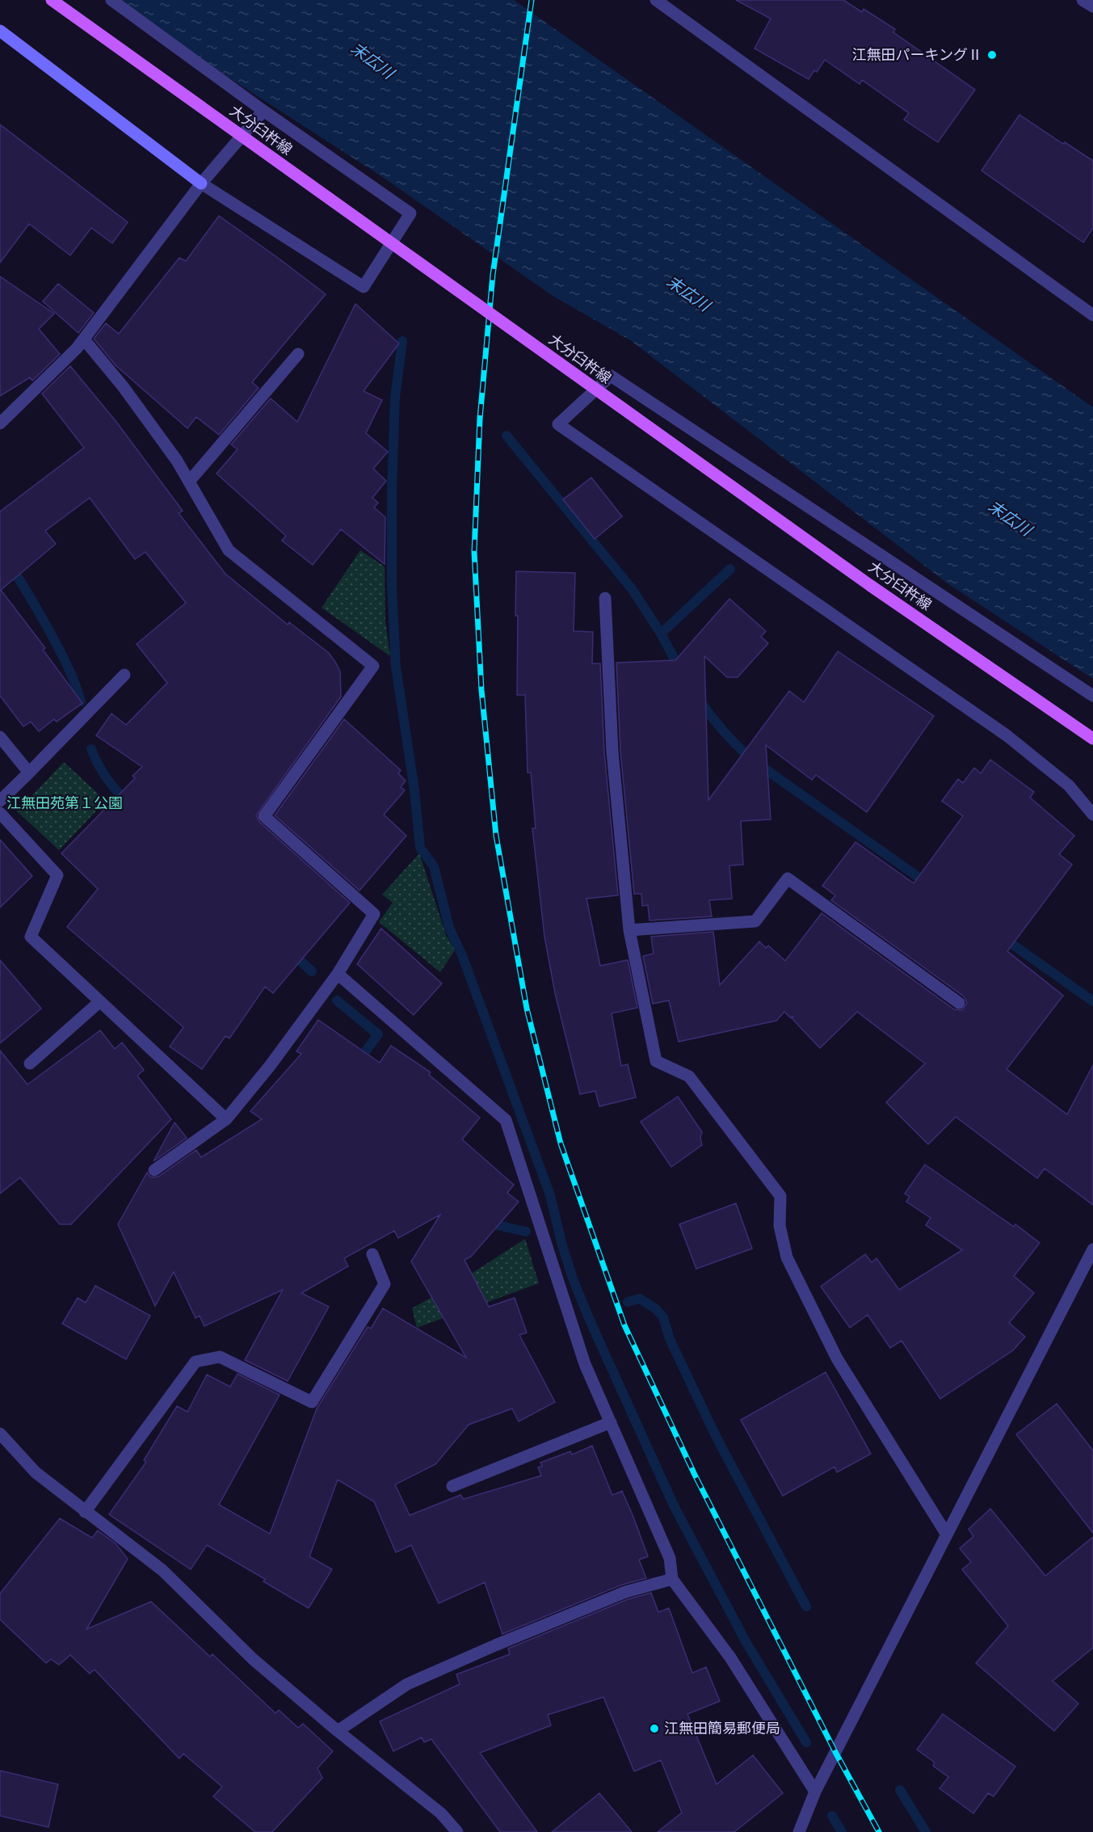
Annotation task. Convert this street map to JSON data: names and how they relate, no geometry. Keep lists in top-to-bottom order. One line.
{"streets":{"main road":["大分臼杵線"]},"water":["末広川"],"parks":["江無田苑第１公園"],"places":["江無田パーキングⅡ","江無田簡易郵便局"]}
